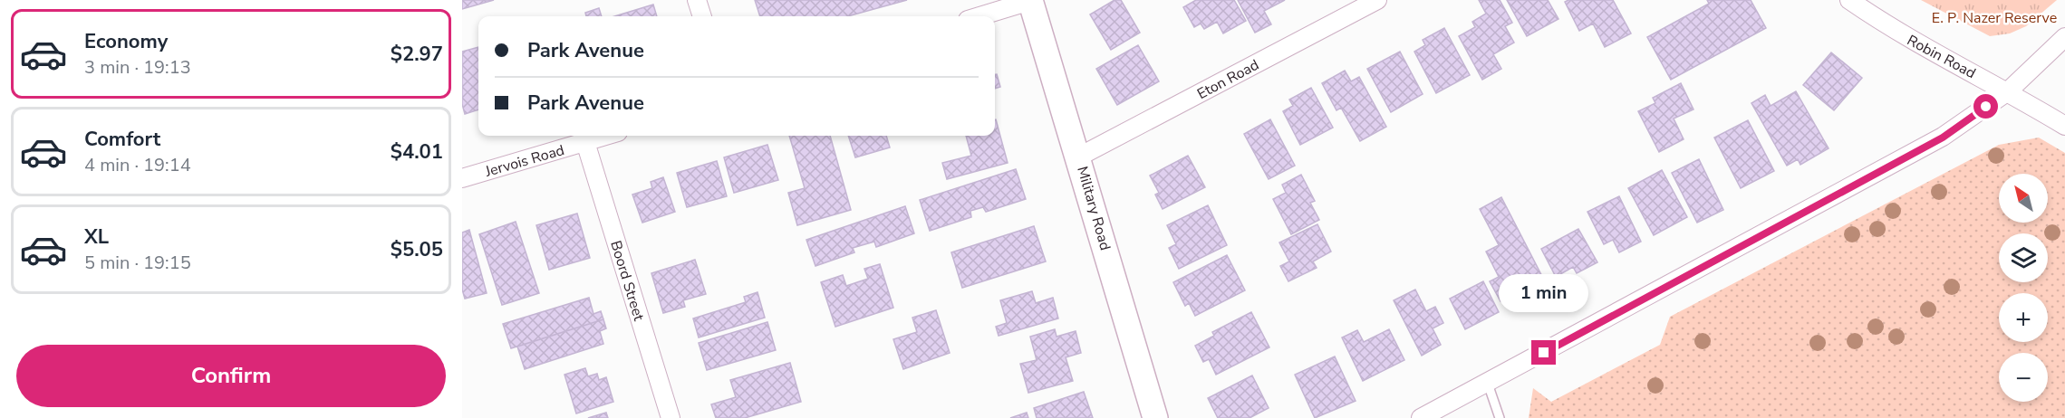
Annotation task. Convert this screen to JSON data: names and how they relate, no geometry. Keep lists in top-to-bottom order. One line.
{"streets":{"main road":["Military Road"],"street":["Robin Road","Eton Road","Jervois Road","Boord Street"]},"crossings":[["Eton Road","Military Road"],["Jervois Road","Boord Street"]],"parks":["E. P. Nazer Reserve"],"north":"top left","page":{"list":[{"name":"Economy","note":"3 min · 19:13","value":"$2.97"},{"name":"Comfort","note":"4 min · 19:14","value":"$4.01"},{"name":"XL","note":"5 min · 19:15","value":"$5.05"}],"banner":["Park Avenue","Park Avenue"],"map_buttons":["+","−"],"bubble":"1 min","buttons":"Confirm"}}
